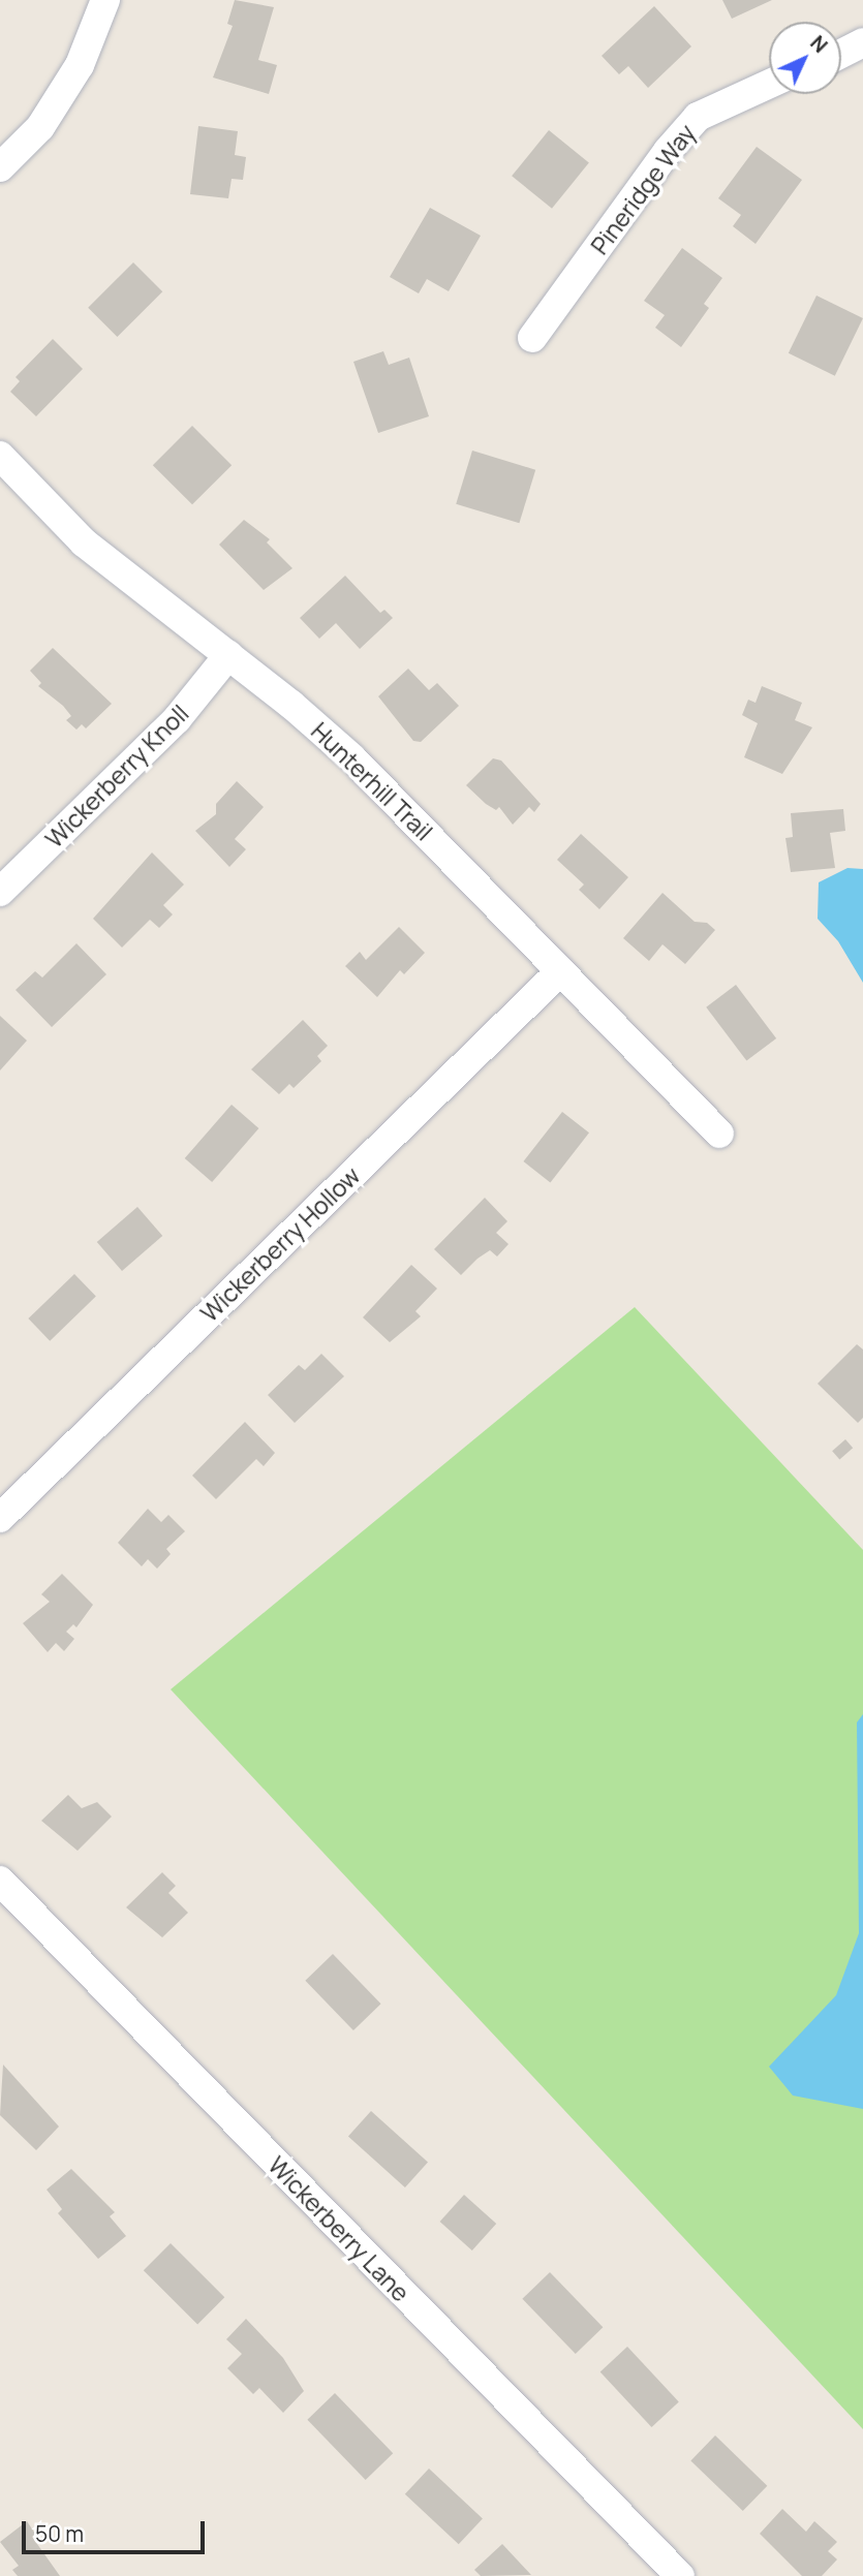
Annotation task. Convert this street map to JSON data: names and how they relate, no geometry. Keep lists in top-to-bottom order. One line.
{"streets":{"street":["Pineridge Way","Wickerberry Knoll","Hunterhill Trail","Wickerberry Hollow","Wickerberry Lane"]},"crossings":[["Wickerberry Knoll","Hunterhill Trail"],["Hunterhill Trail","Wickerberry Hollow"]],"scale_bar":"50 m","north":"top right"}
